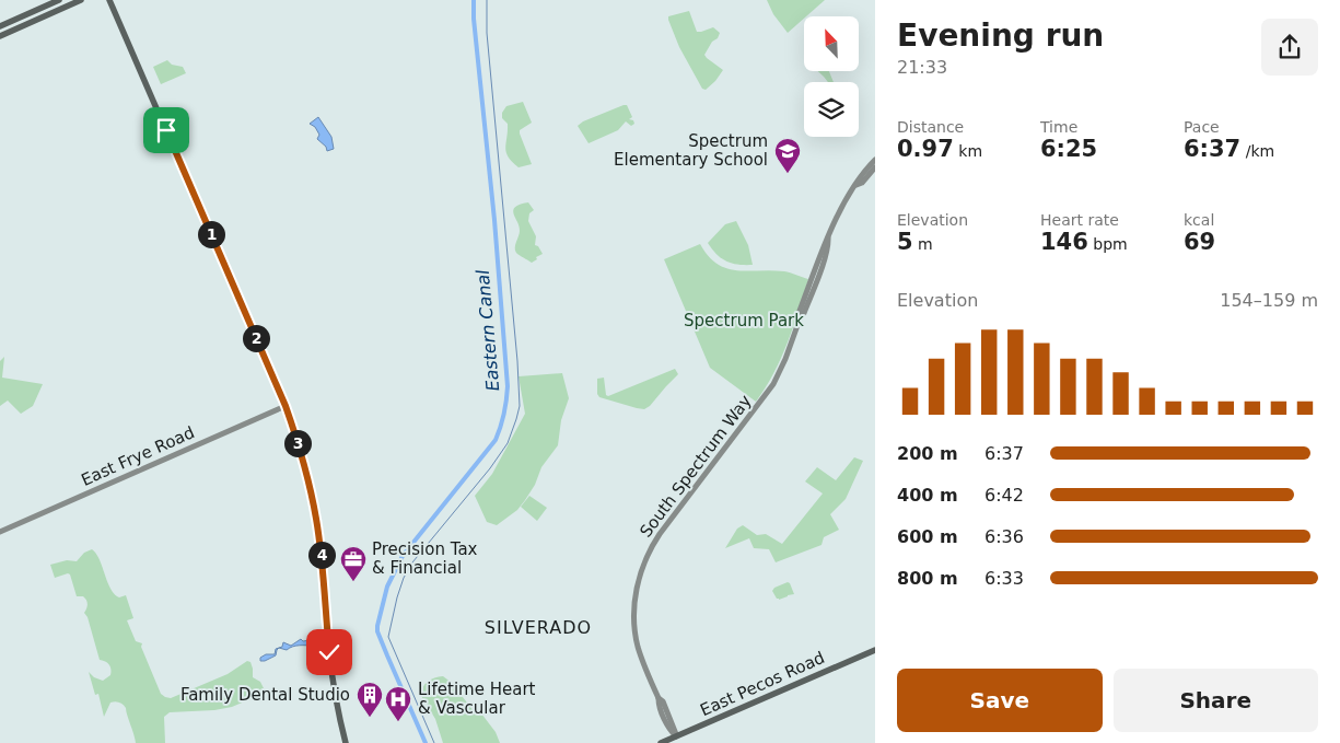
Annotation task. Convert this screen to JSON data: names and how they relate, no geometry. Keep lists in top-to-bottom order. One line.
{"streets":{"main road":["East Pecos Road"],"street":["East Frye Road","South Spectrum Way"]},"crossings":[["South Spectrum Way","East Pecos Road"]],"districts":["SILVERADO"],"water":["Eastern Canal"],"parks":["Spectrum Park"],"places":{"school or university":["Spectrum Elementary School"],"office":["Precision Tax & Financial"],"building":["Family Dental Studio"],"hospital":["Lifetime Heart & Vascular"]},"north":"top left","page":{"heading":["Evening run","21:33"],"stats":[["Distance","0.97 km"],["Time","6:25"],["Pace","6:37 /km"],["Elevation","5 m"],["Heart rate","146 bpm"],["kcal","69"]],"pins":["1","2","3","4"],"chart":["Elevation","154–159 m"],"list":[{"name":"200 m","note":"6:37"},{"name":"400 m","note":"6:42"},{"name":"600 m","note":"6:36"},{"name":"800 m","note":"6:33"}],"buttons":["Save","Share"]}}
